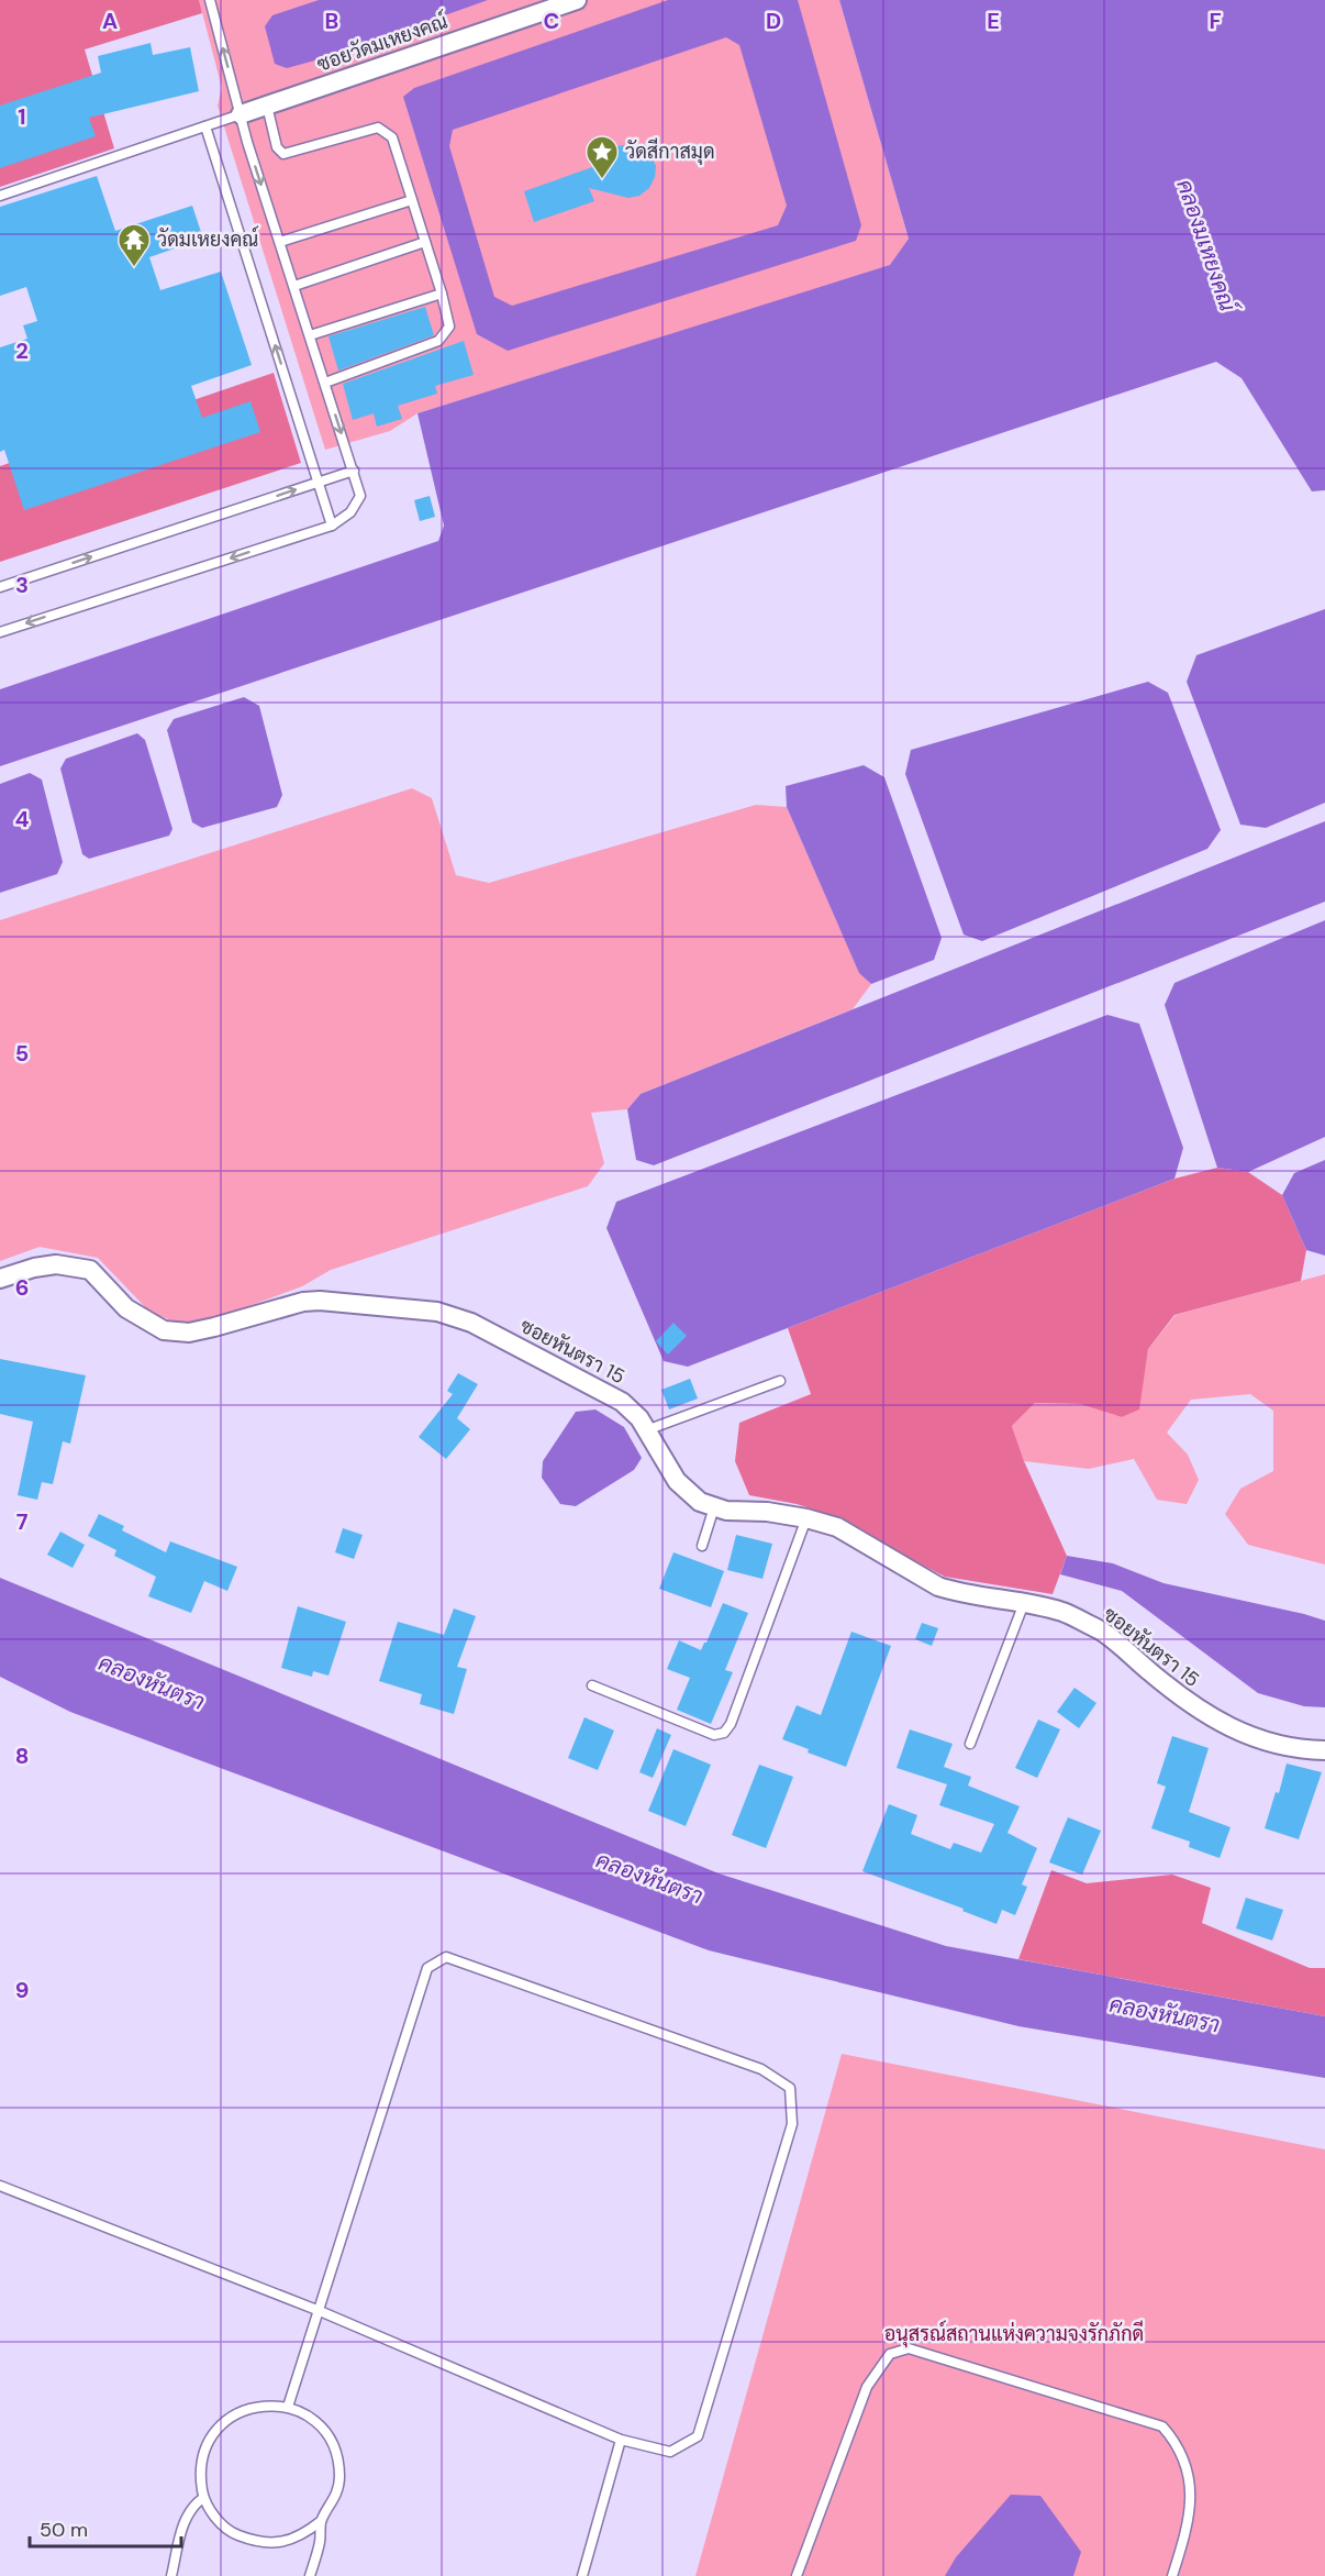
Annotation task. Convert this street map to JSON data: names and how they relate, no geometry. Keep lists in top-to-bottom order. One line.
{"streets":{"street":["ซอยวัดมเหยงคณ์","ซอยหันตรา 15"]},"water":["คลองมเหยงคณ์","คลองหันตรา"],"parks":["อนุสรณ์สถานแห่งความจงรักภักดี"],"places":{"place":["วัดสีกาสมุด"],"temple":["วัดมเหยงคณ์"]},"scale_bar":"50 m","grid":{"columns":["A","B","C","D","E","F"],"rows":["1","2","3","4","5","6","7","8","9"]}}
